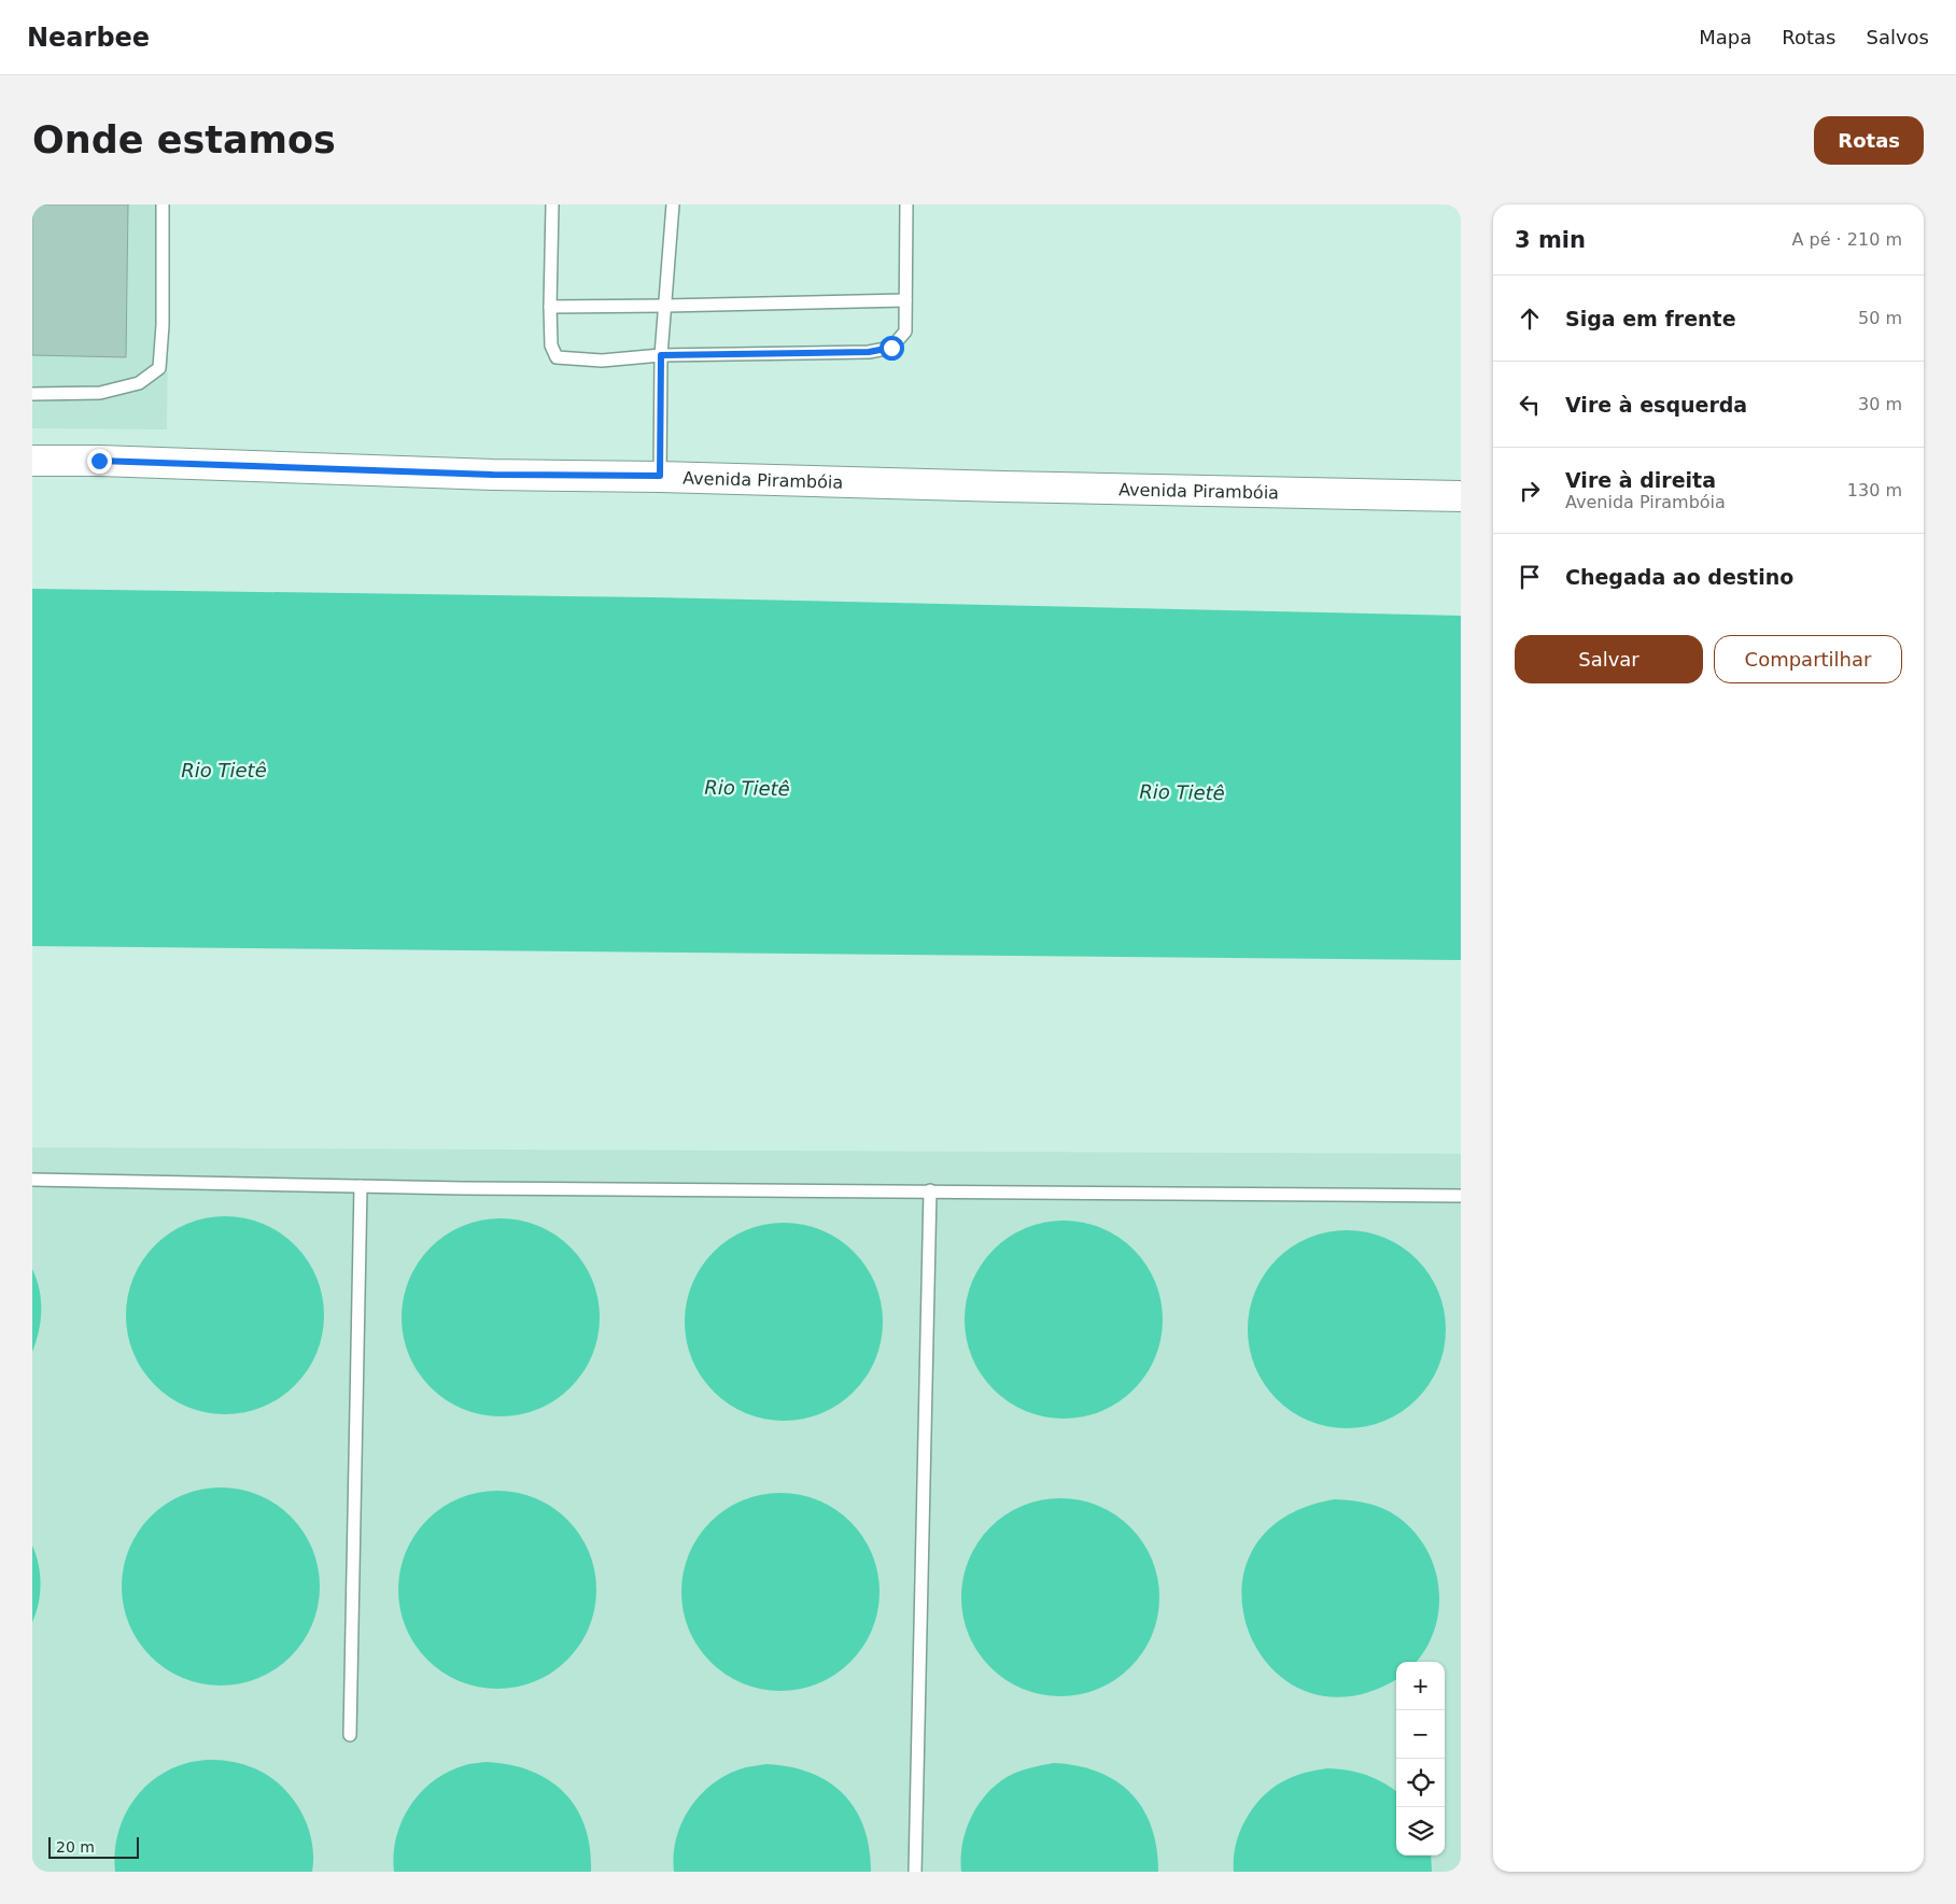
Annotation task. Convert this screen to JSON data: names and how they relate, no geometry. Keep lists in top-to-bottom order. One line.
{"streets":{"main road":["Avenida Pirambóia"]},"water":["Rio Tietê"],"scale_bar":"20 m","page":{"header":"Nearbee","nav":["Mapa","Rotas","Salvos"],"buttons":["Rotas",["Salvar","Compartilhar"]],"title":"Onde estamos","heading":["3 min","A pé · 210 m"],"list":[["Siga em frente","50 m"],["Vire à esquerda","30 m"],["Vire à direita","Avenida Pirambóia","130 m"],"Chegada ao destino"],"map_buttons":["+","−"],"scale":"20 m"}}
